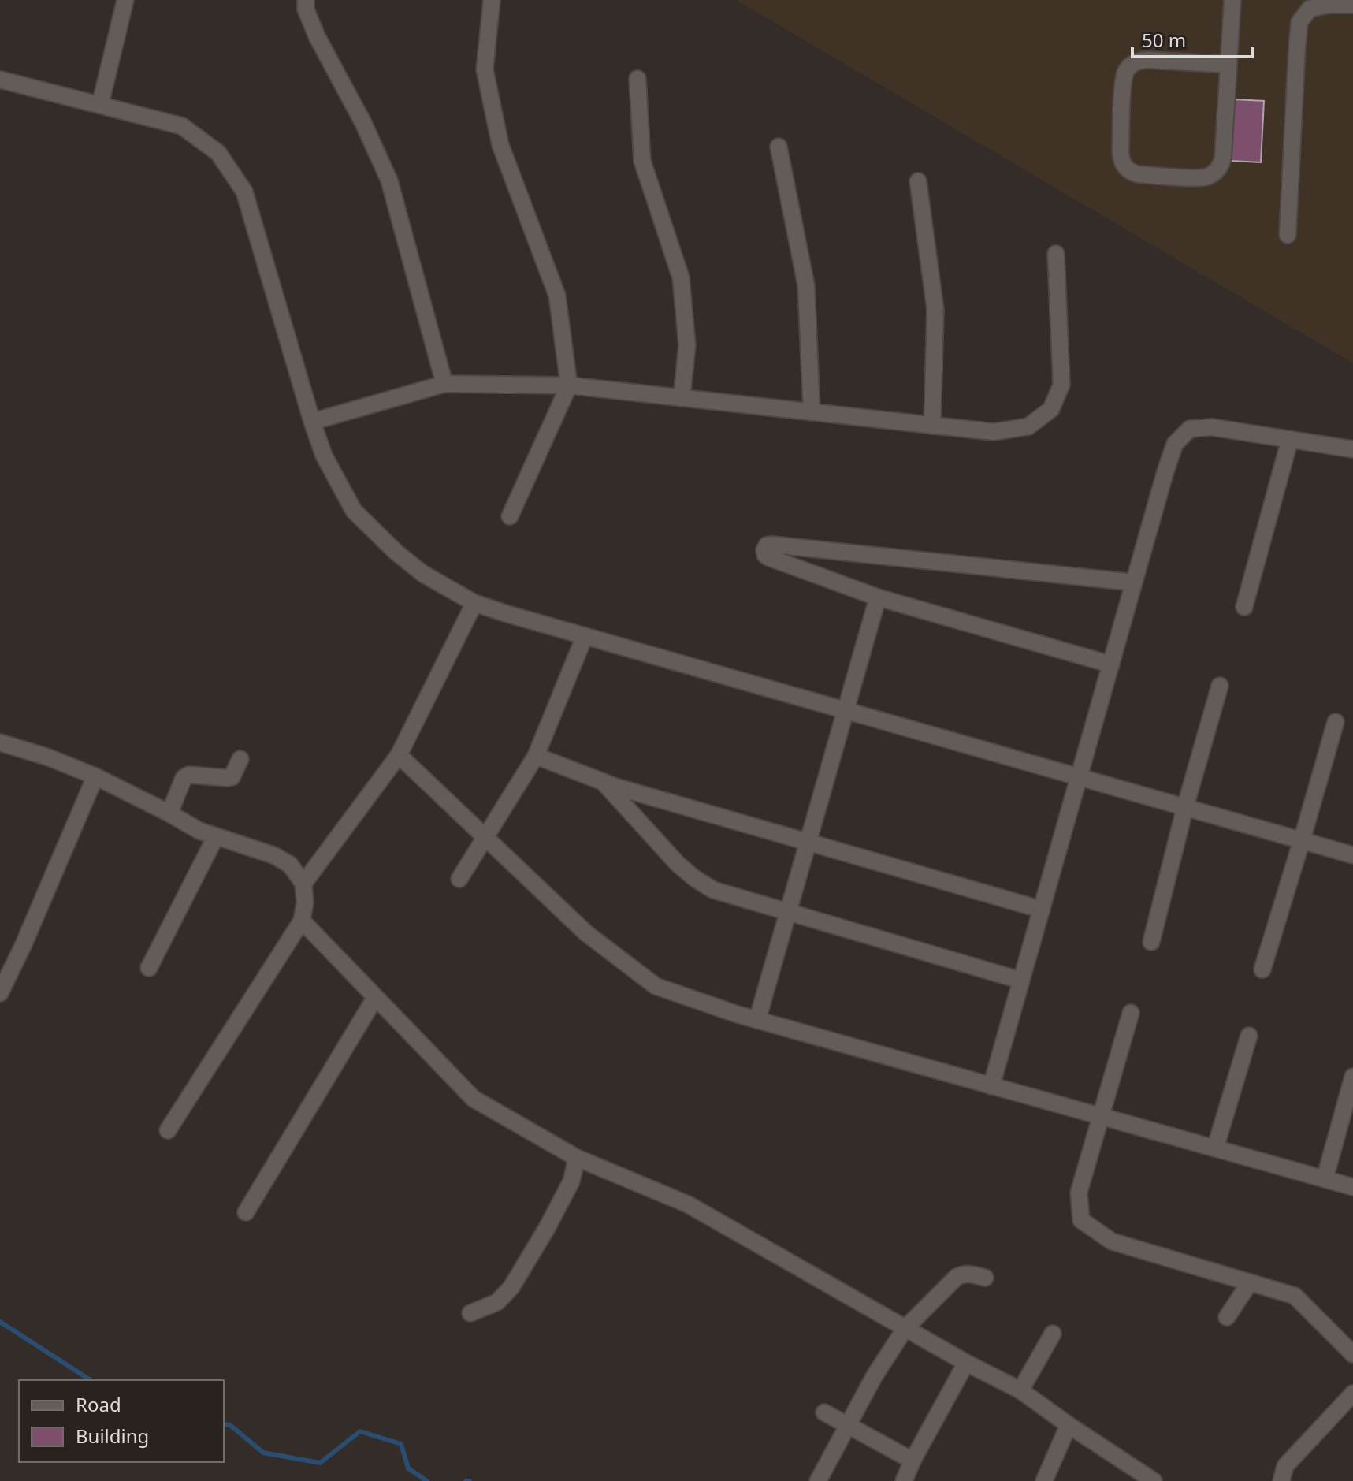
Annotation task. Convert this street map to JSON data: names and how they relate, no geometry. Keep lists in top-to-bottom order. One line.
{"legend":["Road","Building"],"scale_bar":"50 m"}
